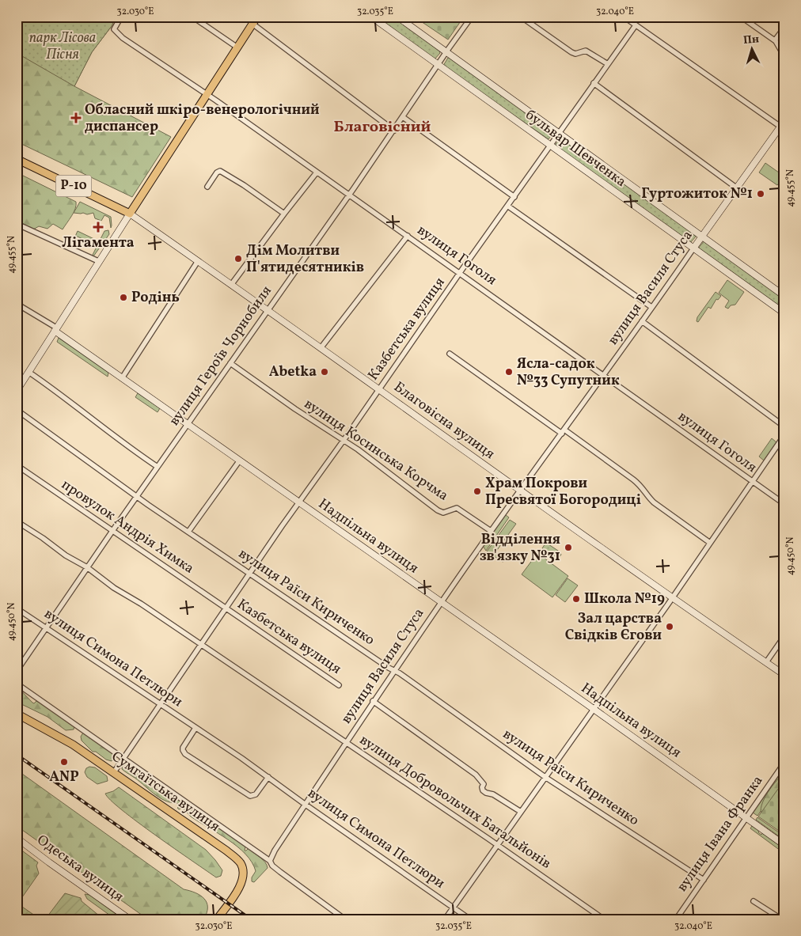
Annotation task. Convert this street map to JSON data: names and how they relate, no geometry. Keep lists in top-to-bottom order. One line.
{"streets":{"main road":["бульвар Шевченка","Р-10","вулиця Василя Стуса","Благовісна вулиця","Надпільна вулиця","Сумгаїтська вулиця","Одеська вулиця"],"street":["вулиця Гоголя","Казбетська вулиця","вулиця Героїв Чорнобиля","вулиця Косинська Корчма","провулок Андрія Химка","вулиця Раїси Кириченко","вулиця Симона Петлюри","вулиця Добровольчих Батальйонів","вулиця Івана Франка"]},"crossings":[["бульвар Шевченка","вулиця Василя Стуса"],["бульвар Шевченка","Казбетська вулиця"],["бульвар Шевченка","вулиця Героїв Чорнобиля"],["Р-10","Благовісна вулиця"],["вулиця Гоголя","вулиця Василя Стуса"],["вулиця Гоголя","Казбетська вулиця"],["вулиця Гоголя","вулиця Героїв Чорнобиля"],["вулиця Василя Стуса","Благовісна вулиця"],["вулиця Василя Стуса","вулиця Косинська Корчма"],["вулиця Василя Стуса","Надпільна вулиця"],["вулиця Василя Стуса","вулиця Раїси Кириченко"],["вулиця Василя Стуса","вулиця Симона Петлюри"],["вулиця Василя Стуса","вулиця Добровольчих Батальйонів"],["Казбетська вулиця","Благовісна вулиця"],["Казбетська вулиця","вулиця Косинська Корчма"],["Казбетська вулиця","провулок Андрія Химка"],["Казбетська вулиця","Надпільна вулиця"],["Казбетська вулиця","вулиця Раїси Кириченко"],["Казбетська вулиця","вулиця Симона Петлюри"],["Казбетська вулиця","Сумгаїтська вулиця"],["Казбетська вулиця","вулиця Добровольчих Батальйонів"],["вулиця Героїв Чорнобиля","Благовісна вулиця"],["вулиця Героїв Чорнобиля","вулиця Косинська Корчма"],["вулиця Героїв Чорнобиля","провулок Андрія Химка"],["вулиця Героїв Чорнобиля","Надпільна вулиця"],["вулиця Героїв Чорнобиля","вулиця Раїси Кириченко"],["вулиця Героїв Чорнобиля","вулиця Симона Петлюри"],["вулиця Героїв Чорнобиля","вулиця Добровольчих Батальйонів"],["Надпільна вулиця","вулиця Івана Франка"],["вулиця Раїси Кириченко","вулиця Івана Франка"]],"districts":["Благовісний"],"parks":["парк Лісова Пісня"],"places":{"health":["Обласний шкіро-венерологічний диспансер","Лігамента"],"other":["Гуртожиток №1","Дім Молитви П'ятидесятників","Родінь","Abetka","Ясла-садок №33 Супутник","Храм Покрови Пресвятої Богородиці","Відділення зв'язку №31","Школа №19","Зал царства Свідків Єгови","ANP"]},"north":"top","coordinates":["32.030°E","32.035°E","32.040°E","49.455°N","49.450°N"]}
